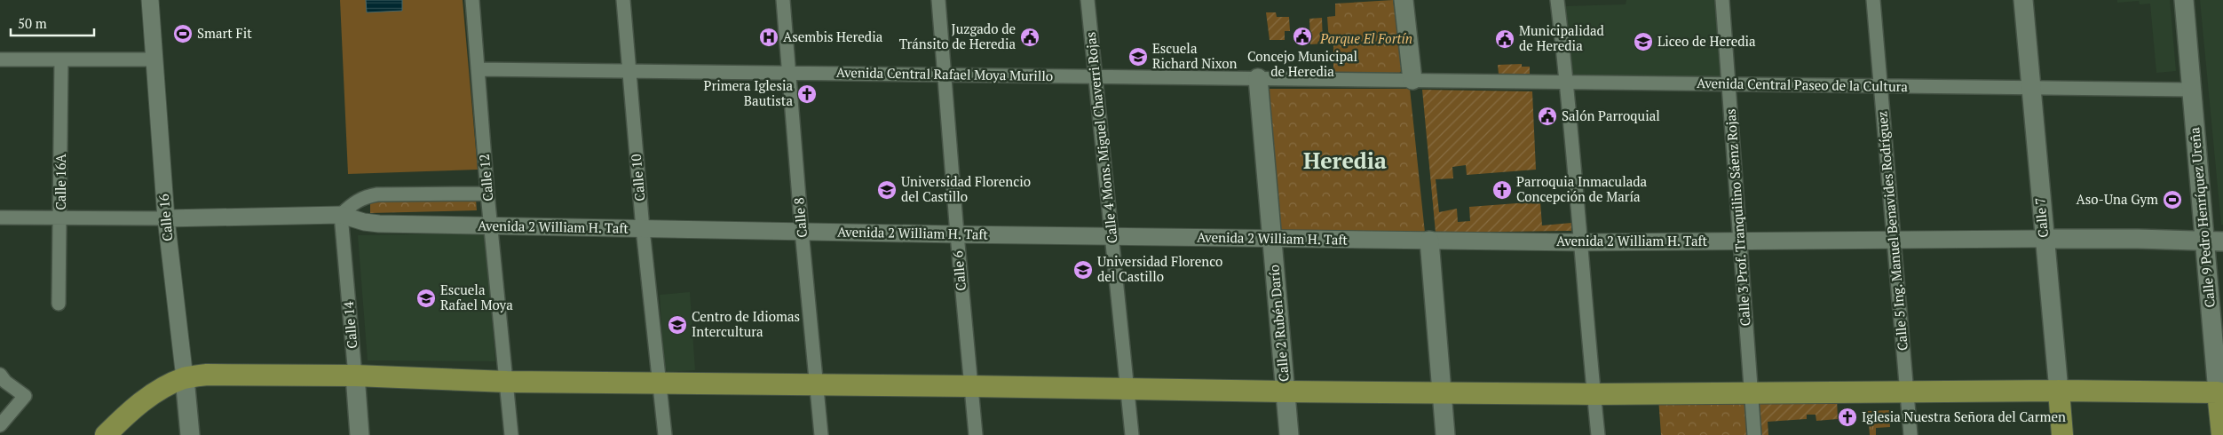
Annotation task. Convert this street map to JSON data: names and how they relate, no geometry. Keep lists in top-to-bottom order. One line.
{"streets":{"main road":["Calle 16","Calle 7","Calle 9 Pedro Henríquez Ureña","Avenida 2 William H. Taft","Calle 2 Rubén Darío","Calle 14"],"street":["Avenida Central Rafael Moya Murillo","Avenida Central Paseo de la Cultura","Calle 4 Mons. Miguel Chaverri Rojas","Calle 12","Calle 10","Calle 16A","Calle 8","Calle 3 Prof. Tranquilino Sáenz Rojas","Calle 5 Ing. Manuel Benavides Rodríguez","Calle 6"]},"crossings":[["Avenida Central Rafael Moya Murillo","Avenida Central Paseo de la Cultura"],["Avenida Central Rafael Moya Murillo","Calle 4 Mons. Miguel Chaverri Rojas"],["Avenida Central Rafael Moya Murillo","Calle 12"],["Avenida Central Rafael Moya Murillo","Calle 10"],["Avenida Central Rafael Moya Murillo","Calle 8"],["Avenida Central Rafael Moya Murillo","Calle 6"],["Avenida Central Rafael Moya Murillo","Calle 2 Rubén Darío"],["Avenida Central Paseo de la Cultura","Calle 3 Prof. Tranquilino Sáenz Rojas"],["Avenida Central Paseo de la Cultura","Calle 7"],["Avenida Central Paseo de la Cultura","Calle 9 Pedro Henríquez Ureña"],["Avenida Central Paseo de la Cultura","Calle 5 Ing. Manuel Benavides Rodríguez"],["Calle 4 Mons. Miguel Chaverri Rojas","Avenida 2 William H. Taft"],["Calle 12","Avenida 2 William H. Taft"],["Calle 10","Avenida 2 William H. Taft"],["Calle 16A","Avenida 2 William H. Taft"],["Calle 16","Avenida 2 William H. Taft"],["Calle 8","Avenida 2 William H. Taft"],["Calle 3 Prof. Tranquilino Sáenz Rojas","Avenida 2 William H. Taft"],["Calle 7","Avenida 2 William H. Taft"],["Calle 9 Pedro Henríquez Ureña","Avenida 2 William H. Taft"],["Avenida 2 William H. Taft","Calle 5 Ing. Manuel Benavides Rodríguez"],["Avenida 2 William H. Taft","Calle 6"],["Avenida 2 William H. Taft","Calle 2 Rubén Darío"],["Avenida 2 William H. Taft","Calle 14"]],"districts":["Heredia"],"parks":["Parque El Fortín"],"places":{"sports":["Smart Fit","Aso-Una Gym"],"public building":["Concejo Municipal de Heredia","Juzgado de Tránsito de Heredia","Municipalidad de Heredia","Salón Parroquial"],"hospital":["Asembis Heredia"],"school or university":["Liceo de Heredia","Escuela Richard Nixon","Universidad Florencio del Castillo","Universidad Florenco del Castillo","Escuela Rafael Moya","Centro de Idiomas Intercultura"],"church":["Primera Iglesia Bautista","Parroquia Inmaculada Concepción de María","Iglesia Nuestra Señora del Carmen"]},"scale_bar":"50 m"}
